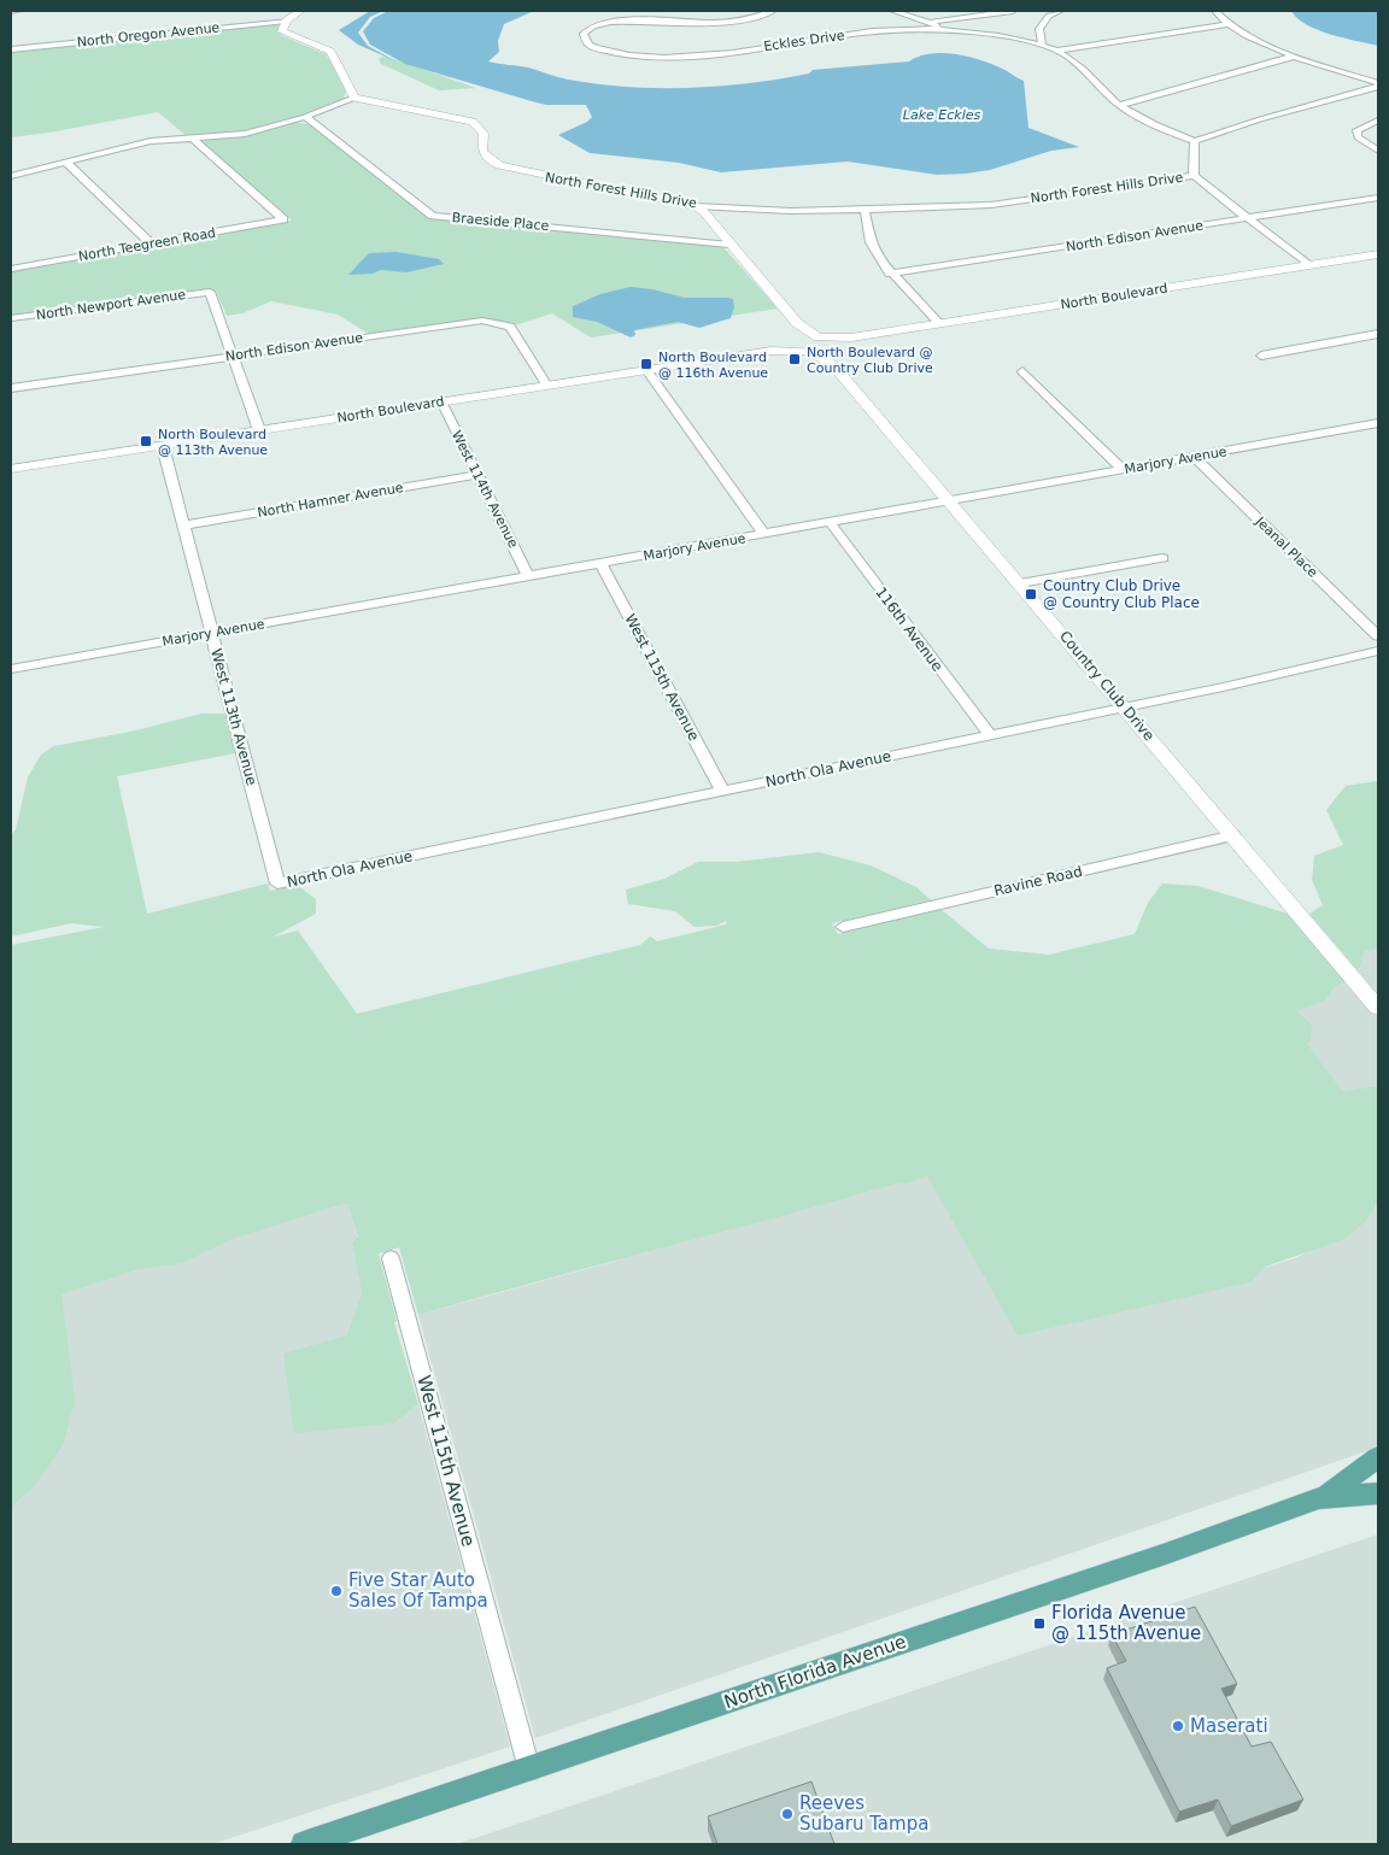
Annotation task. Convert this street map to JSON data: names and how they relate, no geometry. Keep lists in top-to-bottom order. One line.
{"streets":{"main road":["North Florida Avenue"],"street":["North Oregon Avenue","Eckles Drive","North Forest Hills Drive","Braeside Place","North Edison Avenue","North Teegreen Road","North Boulevard","North Newport Avenue","Marjory Avenue","West 114th Avenue","North Hamner Avenue","Jeanal Place","116th Avenue","West 115th Avenue","Country Club Drive","West 113th Avenue","North Ola Avenue","Ravine Road"]},"crossings":[["Eckles Drive","North Forest Hills Drive"],["North Edison Avenue","North Boulevard"],["North Edison Avenue","North Newport Avenue"],["North Boulevard","West 114th Avenue"],["North Boulevard","Country Club Drive"],["North Boulevard","West 113th Avenue"],["Marjory Avenue","West 114th Avenue"],["Marjory Avenue","Jeanal Place"],["Marjory Avenue","116th Avenue"],["Marjory Avenue","West 115th Avenue"],["Marjory Avenue","Country Club Drive"],["Marjory Avenue","West 113th Avenue"],["West 114th Avenue","North Hamner Avenue"],["North Hamner Avenue","West 113th Avenue"],["116th Avenue","North Ola Avenue"],["West 115th Avenue","North Ola Avenue"],["West 115th Avenue","North Florida Avenue"],["Country Club Drive","North Ola Avenue"],["Country Club Drive","Ravine Road"],["West 113th Avenue","North Ola Avenue"]],"water":["Lake Eckles"],"places":{"transit":["North Boulevard @ Country Club Drive","North Boulevard @ 116th Avenue","North Boulevard @ 113th Avenue","Country Club Drive @ Country Club Place","Florida Avenue @ 115th Avenue"],"other":["Five Star Auto Sales Of Tampa","Maserati","Reeves Subaru Tampa"]}}
